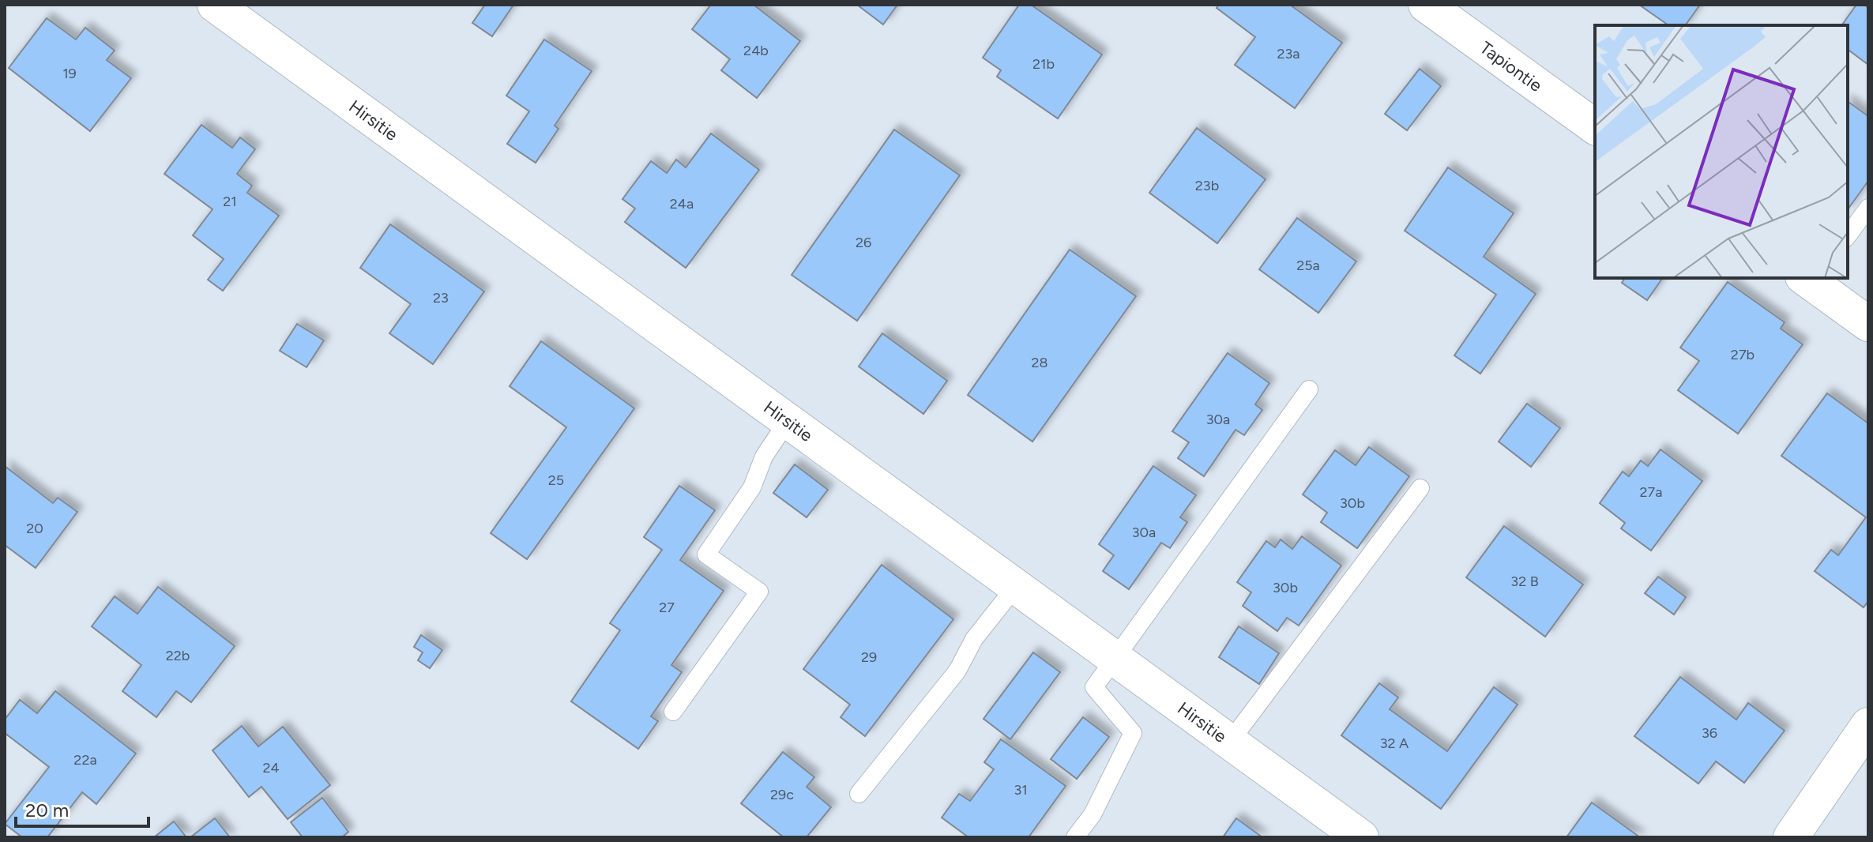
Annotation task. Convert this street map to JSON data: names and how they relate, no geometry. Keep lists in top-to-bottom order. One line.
{"streets":{"street":["Tapiontie","Hirsitie"]},"house_numbers":["24b","23a","21b","19","23b","21","24a","26","25a","23","27b","28","30a","25","27a","30b","20","30a","32 B","30b","27","22b","29","36","32 A","22a","24","31","29c"],"scale_bar":"20 m"}
